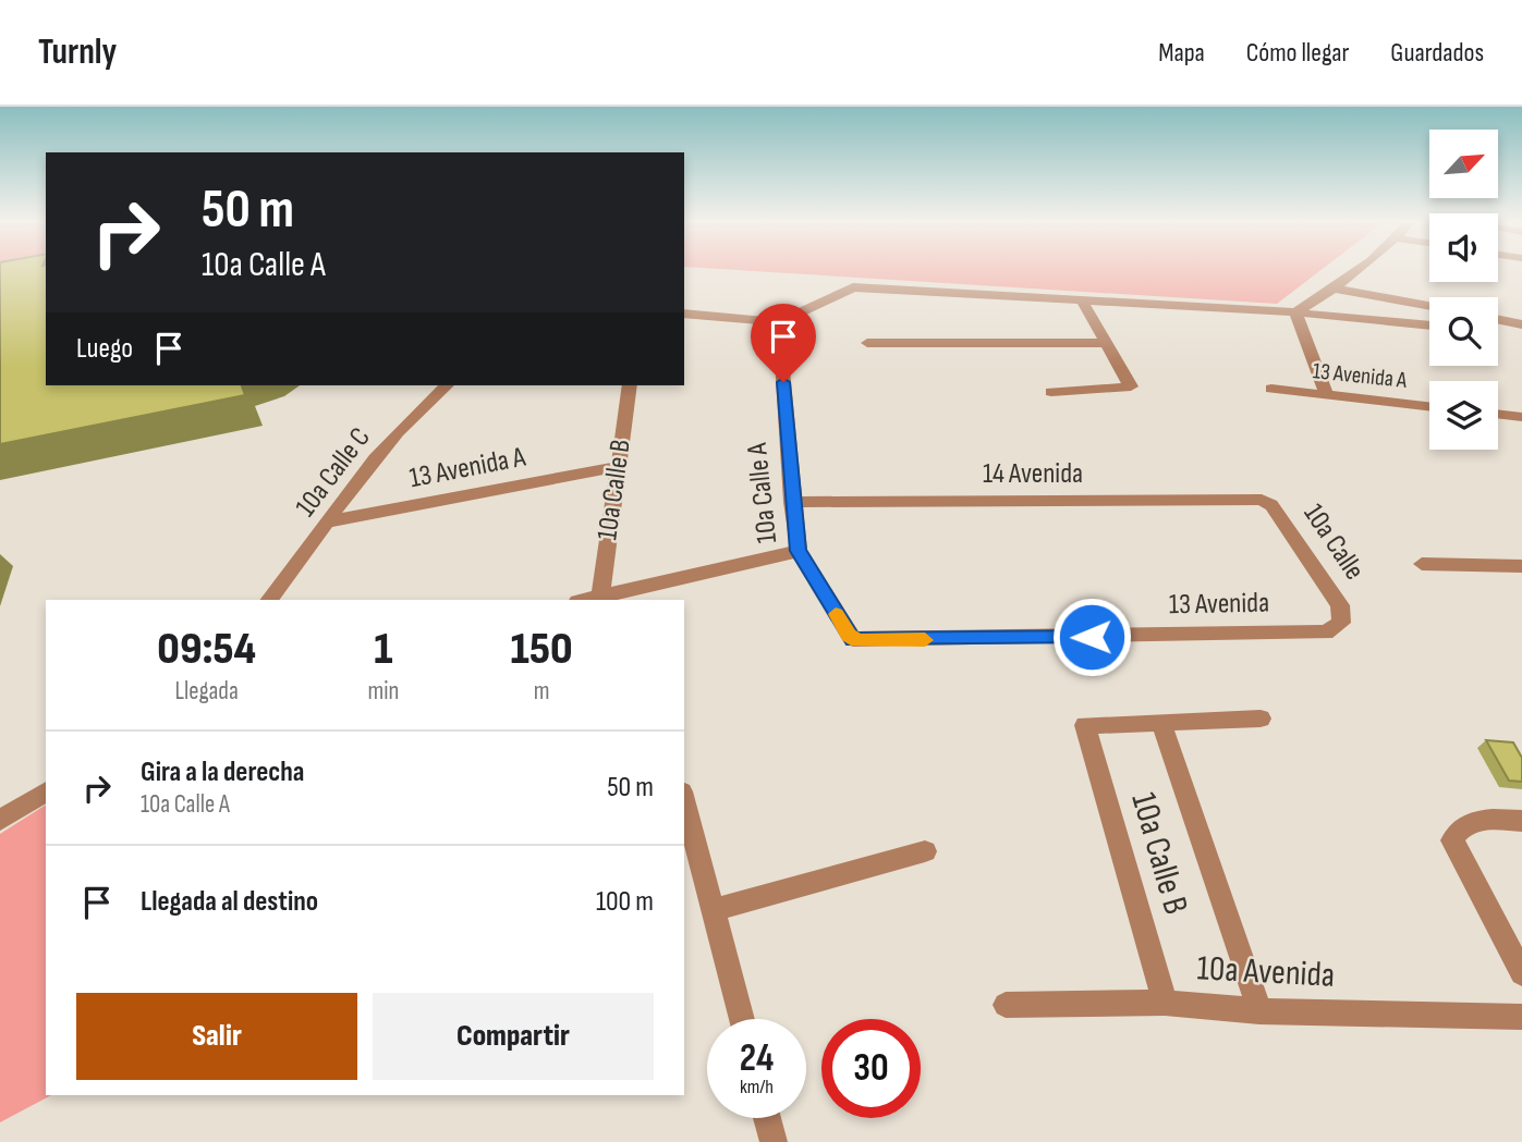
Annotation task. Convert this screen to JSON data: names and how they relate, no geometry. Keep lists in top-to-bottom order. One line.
{"streets":{"street":["13 Avenida A","10a Calle C","14 Avenida","10a Calle B","10a Calle A","10a Calle","13 Avenida","10a Avenida"]},"crossings":[["13 Avenida A","10a Calle C"],["13 Avenida A","10a Calle B"],["14 Avenida","10a Calle A"],["14 Avenida","10a Calle"],["10a Calle B","10a Avenida"],["10a Calle A","13 Avenida"],["10a Calle","13 Avenida"]],"north":"top right","page":{"header":"Turnly","nav":["Mapa","Cómo llegar","Guardados"],"turn":["50 m","10a Calle A"],"then":"Luego","eta":["09:54","Llegada","1","min","150","m"],"list":[{"name":"Gira a la derecha","note":"10a Calle A","value":"50 m"},{"name":"Llegada al destino","value":"100 m"}],"buttons":["Salir","Compartir"],"speed":"24 km/h","limit":"30"}}
